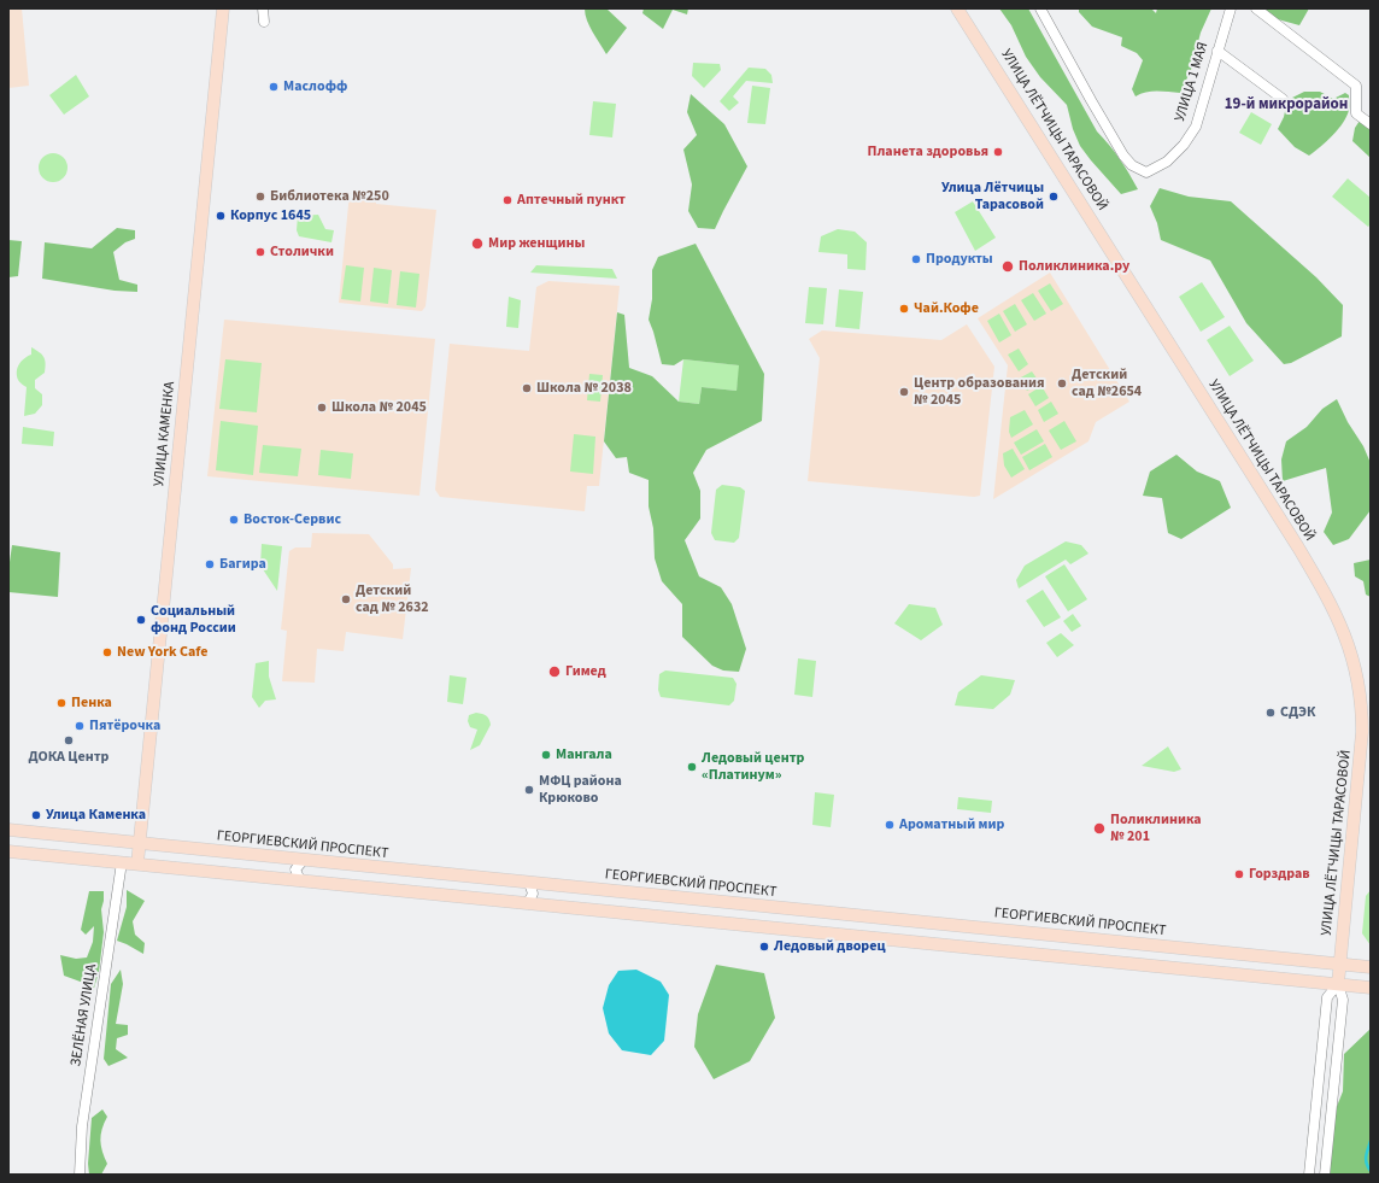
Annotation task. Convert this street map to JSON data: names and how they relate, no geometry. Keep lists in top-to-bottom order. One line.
{"streets":{"main road":["УЛИЦА ЛЁТЧИЦЫ ТАРАСОВОЙ","УЛИЦА КАМЕНКА","ГЕОРГИЕВСКИЙ ПРОСПЕКТ"],"street":["УЛИЦА 1 МАЯ","ЗЕЛЁНАЯ УЛИЦА"]},"crossings":[["УЛИЦА ЛЁТЧИЦЫ ТАРАСОВОЙ","ГЕОРГИЕВСКИЙ ПРОСПЕКТ"],["УЛИЦА КАМЕНКА","ГЕОРГИЕВСКИЙ ПРОСПЕКТ"]],"districts":["19-й микрорайон"],"places":["Маслофф","Планета здоровья","Библиотека №250","Улица Лётчицы Тарасовой","Аптечный пункт","Корпус 1645","Мир женщины","Столички","Продукты","Поликлиника.ру","Чай.Кофе","Детский сад №2654","Школа № 2038","Центр образования № 2045","Школа № 2045","Восток-Сервис","Багира","Детский сад № 2632","Социальный фонд России","New York Cafe","Гимед","Пенка","СДЭК","Пятёрочка","ДОКА Центр","Мангала","Ледовый центр «Платинум»","МФЦ района Крюково","Улица Каменка","Ароматный мир","Поликлиника № 201","Горздрав","Ледовый дворец"]}
